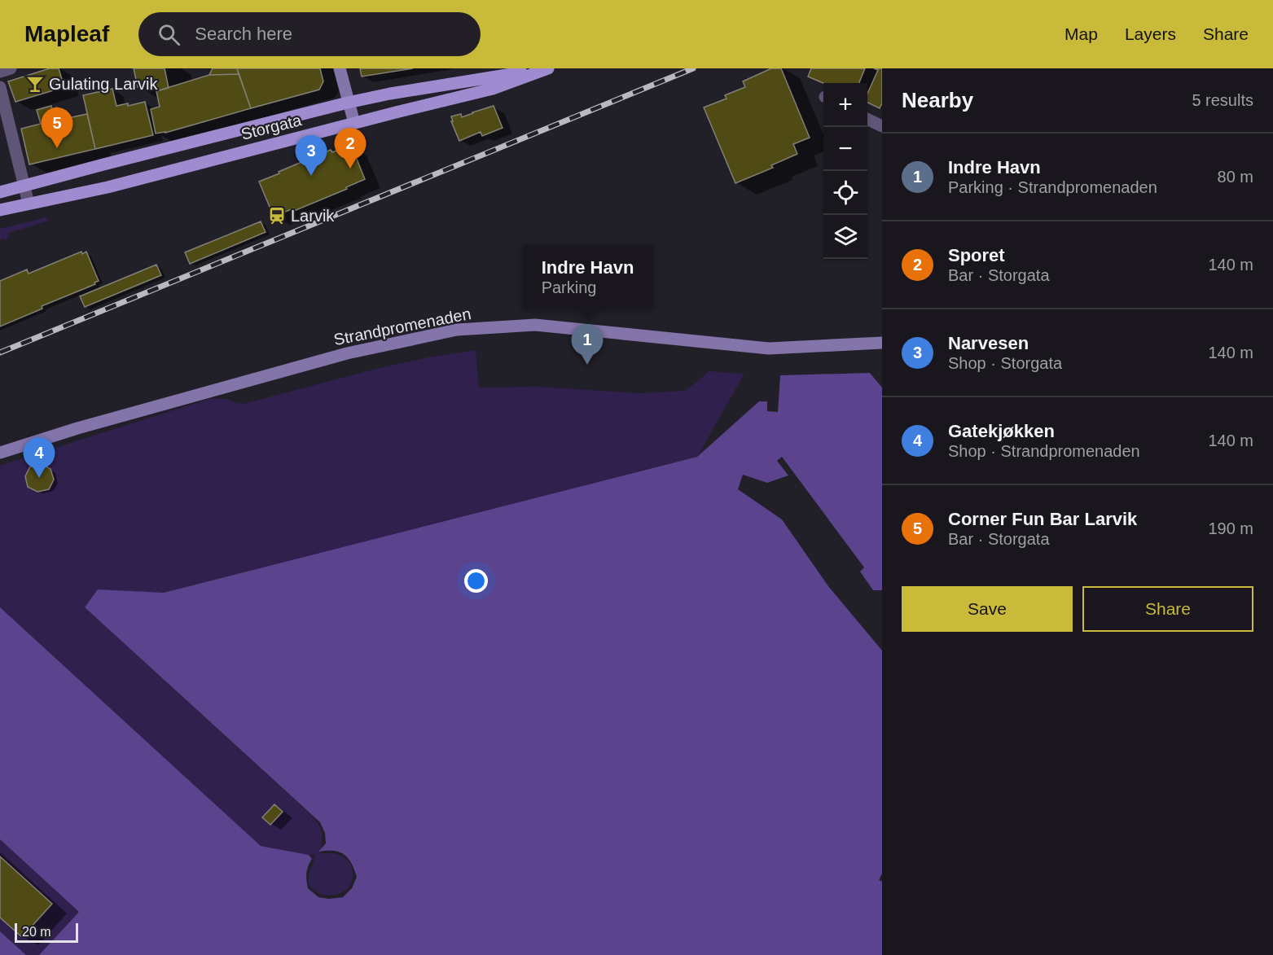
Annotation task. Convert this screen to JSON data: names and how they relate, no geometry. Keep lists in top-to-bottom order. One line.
{"streets":{"main road":["Storgata","Strandpromenaden"]},"places":{"bar":["Gulating Larvik"],"station":["Larvik"]},"scale_bar":"20 m","page":{"header":"Mapleaf","search":"Search here","nav":["Map","Layers","Share"],"heading":["Nearby","5 results"],"map_buttons":["+","−"],"pins":["5","2","3","1","4"],"list":[{"mark":"1","name":"Indre Havn","note":"Parking · Strandpromenaden","value":"80 m"},{"mark":"2","name":"Sporet","note":"Bar · Storgata","value":"140 m"},{"mark":"3","name":"Narvesen","note":"Shop · Storgata","value":"140 m"},{"mark":"4","name":"Gatekjøkken","note":"Shop · Strandpromenaden","value":"140 m"},{"mark":"5","name":"Corner Fun Bar Larvik","note":"Bar · Storgata","value":"190 m"}],"popup":["Indre Havn","Parking"],"buttons":["Save","Share"],"scale":"20 m"}}
